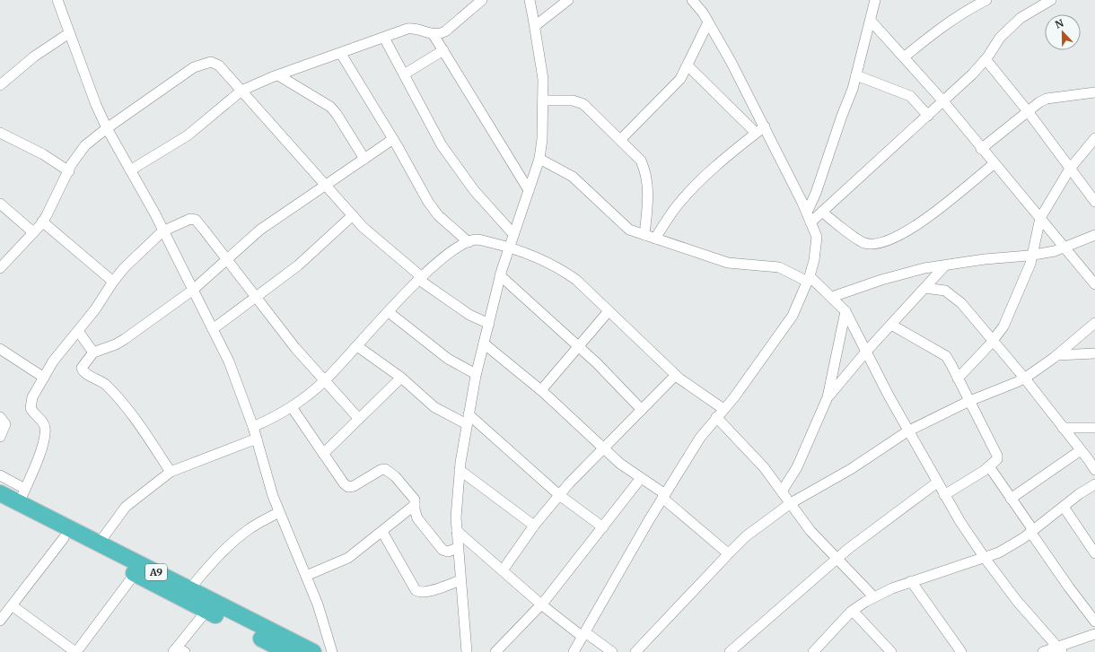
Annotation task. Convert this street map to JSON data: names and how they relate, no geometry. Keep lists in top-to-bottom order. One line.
{"streets":{"highway":["A9"]},"north":"top"}
